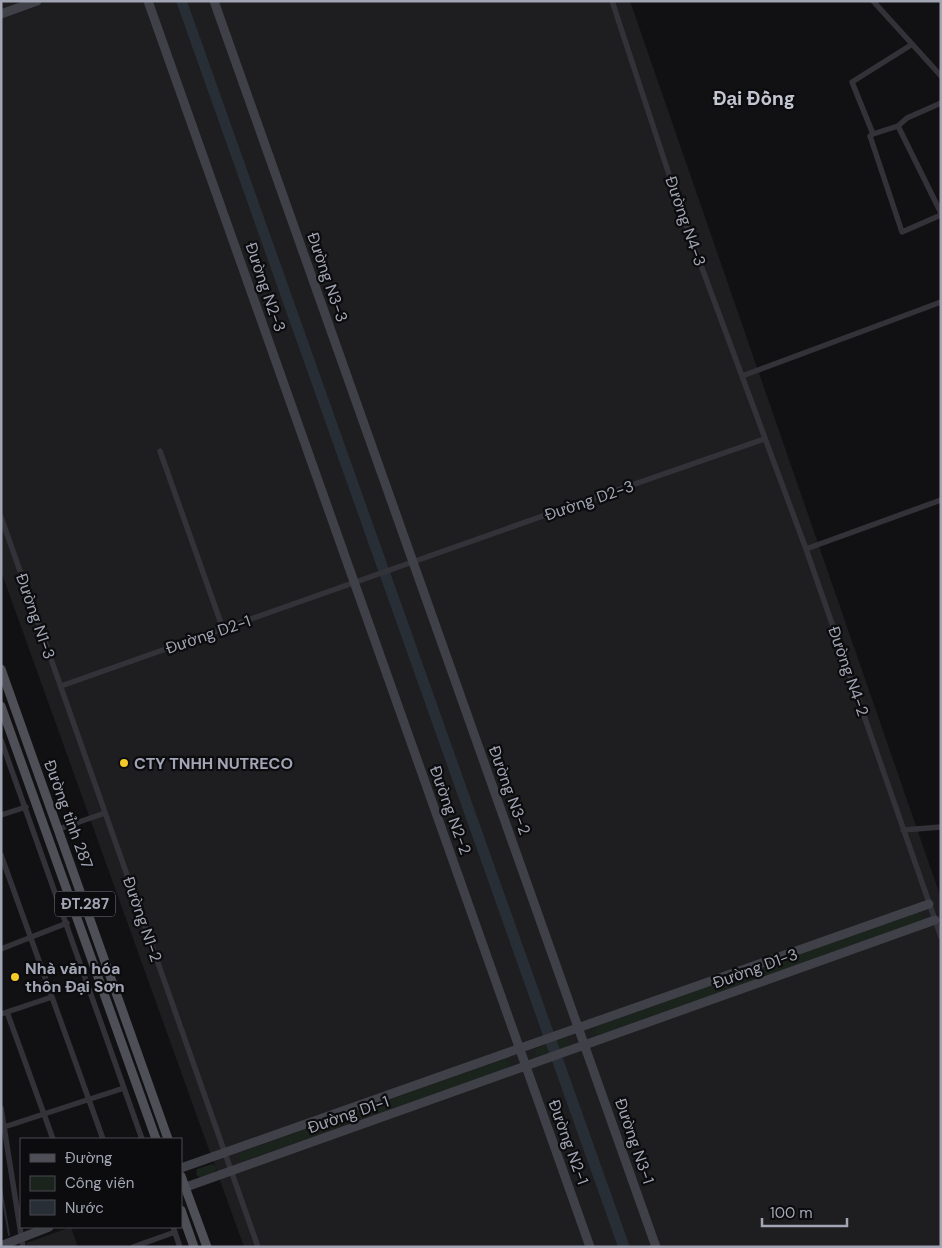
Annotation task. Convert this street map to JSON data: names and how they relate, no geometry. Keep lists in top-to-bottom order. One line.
{"streets":{"main road":["Đường tỉnh 287","ĐT.287"],"street":["Đường N4-3","Đường N3-3","Đường N2-3","Đường D2-3","Đường N1-3","Đường D2-1","Đường N4-2","Đường N3-2","Đường N2-2","Đường N1-2","Đường D1-3","Đường D1-1","Đường N3-1","Đường N2-1"]},"crossings":[["Đường N4-3","Đường D2-3"],["Đường N4-3","Đường N4-2"],["Đường N3-3","Đường D2-3"],["Đường N3-3","Đường N3-2"],["Đường N2-3","Đường D2-3"],["Đường N2-3","Đường D2-1"],["Đường N2-3","Đường N2-2"],["Đường D2-3","Đường D2-1"],["Đường D2-3","Đường N4-2"],["Đường D2-3","Đường N3-2"],["Đường D2-3","Đường N2-2"],["Đường N1-3","Đường D2-1"],["Đường N1-3","Đường N1-2"],["Đường D2-1","Đường N2-2"],["Đường D2-1","Đường N1-2"],["Đường N4-2","Đường D1-3"],["Đường N3-2","Đường D1-3"],["Đường N3-2","Đường N3-1"],["Đường N2-2","Đường D1-3"],["Đường N2-2","Đường D1-1"],["Đường N2-2","Đường N2-1"],["Đường N1-2","Đường D1-1"],["Đường D1-3","Đường D1-1"],["Đường D1-3","Đường N3-1"],["Đường D1-3","Đường N2-1"],["Đường D1-1","Đường N2-1"]],"districts":["Đại Đồng"],"places":["CTY TNHH NUTRECO","Nhà văn hóa thôn Đại Sơn"],"legend":["Đường","Công viên","Nước"],"scale_bar":"100 m"}
